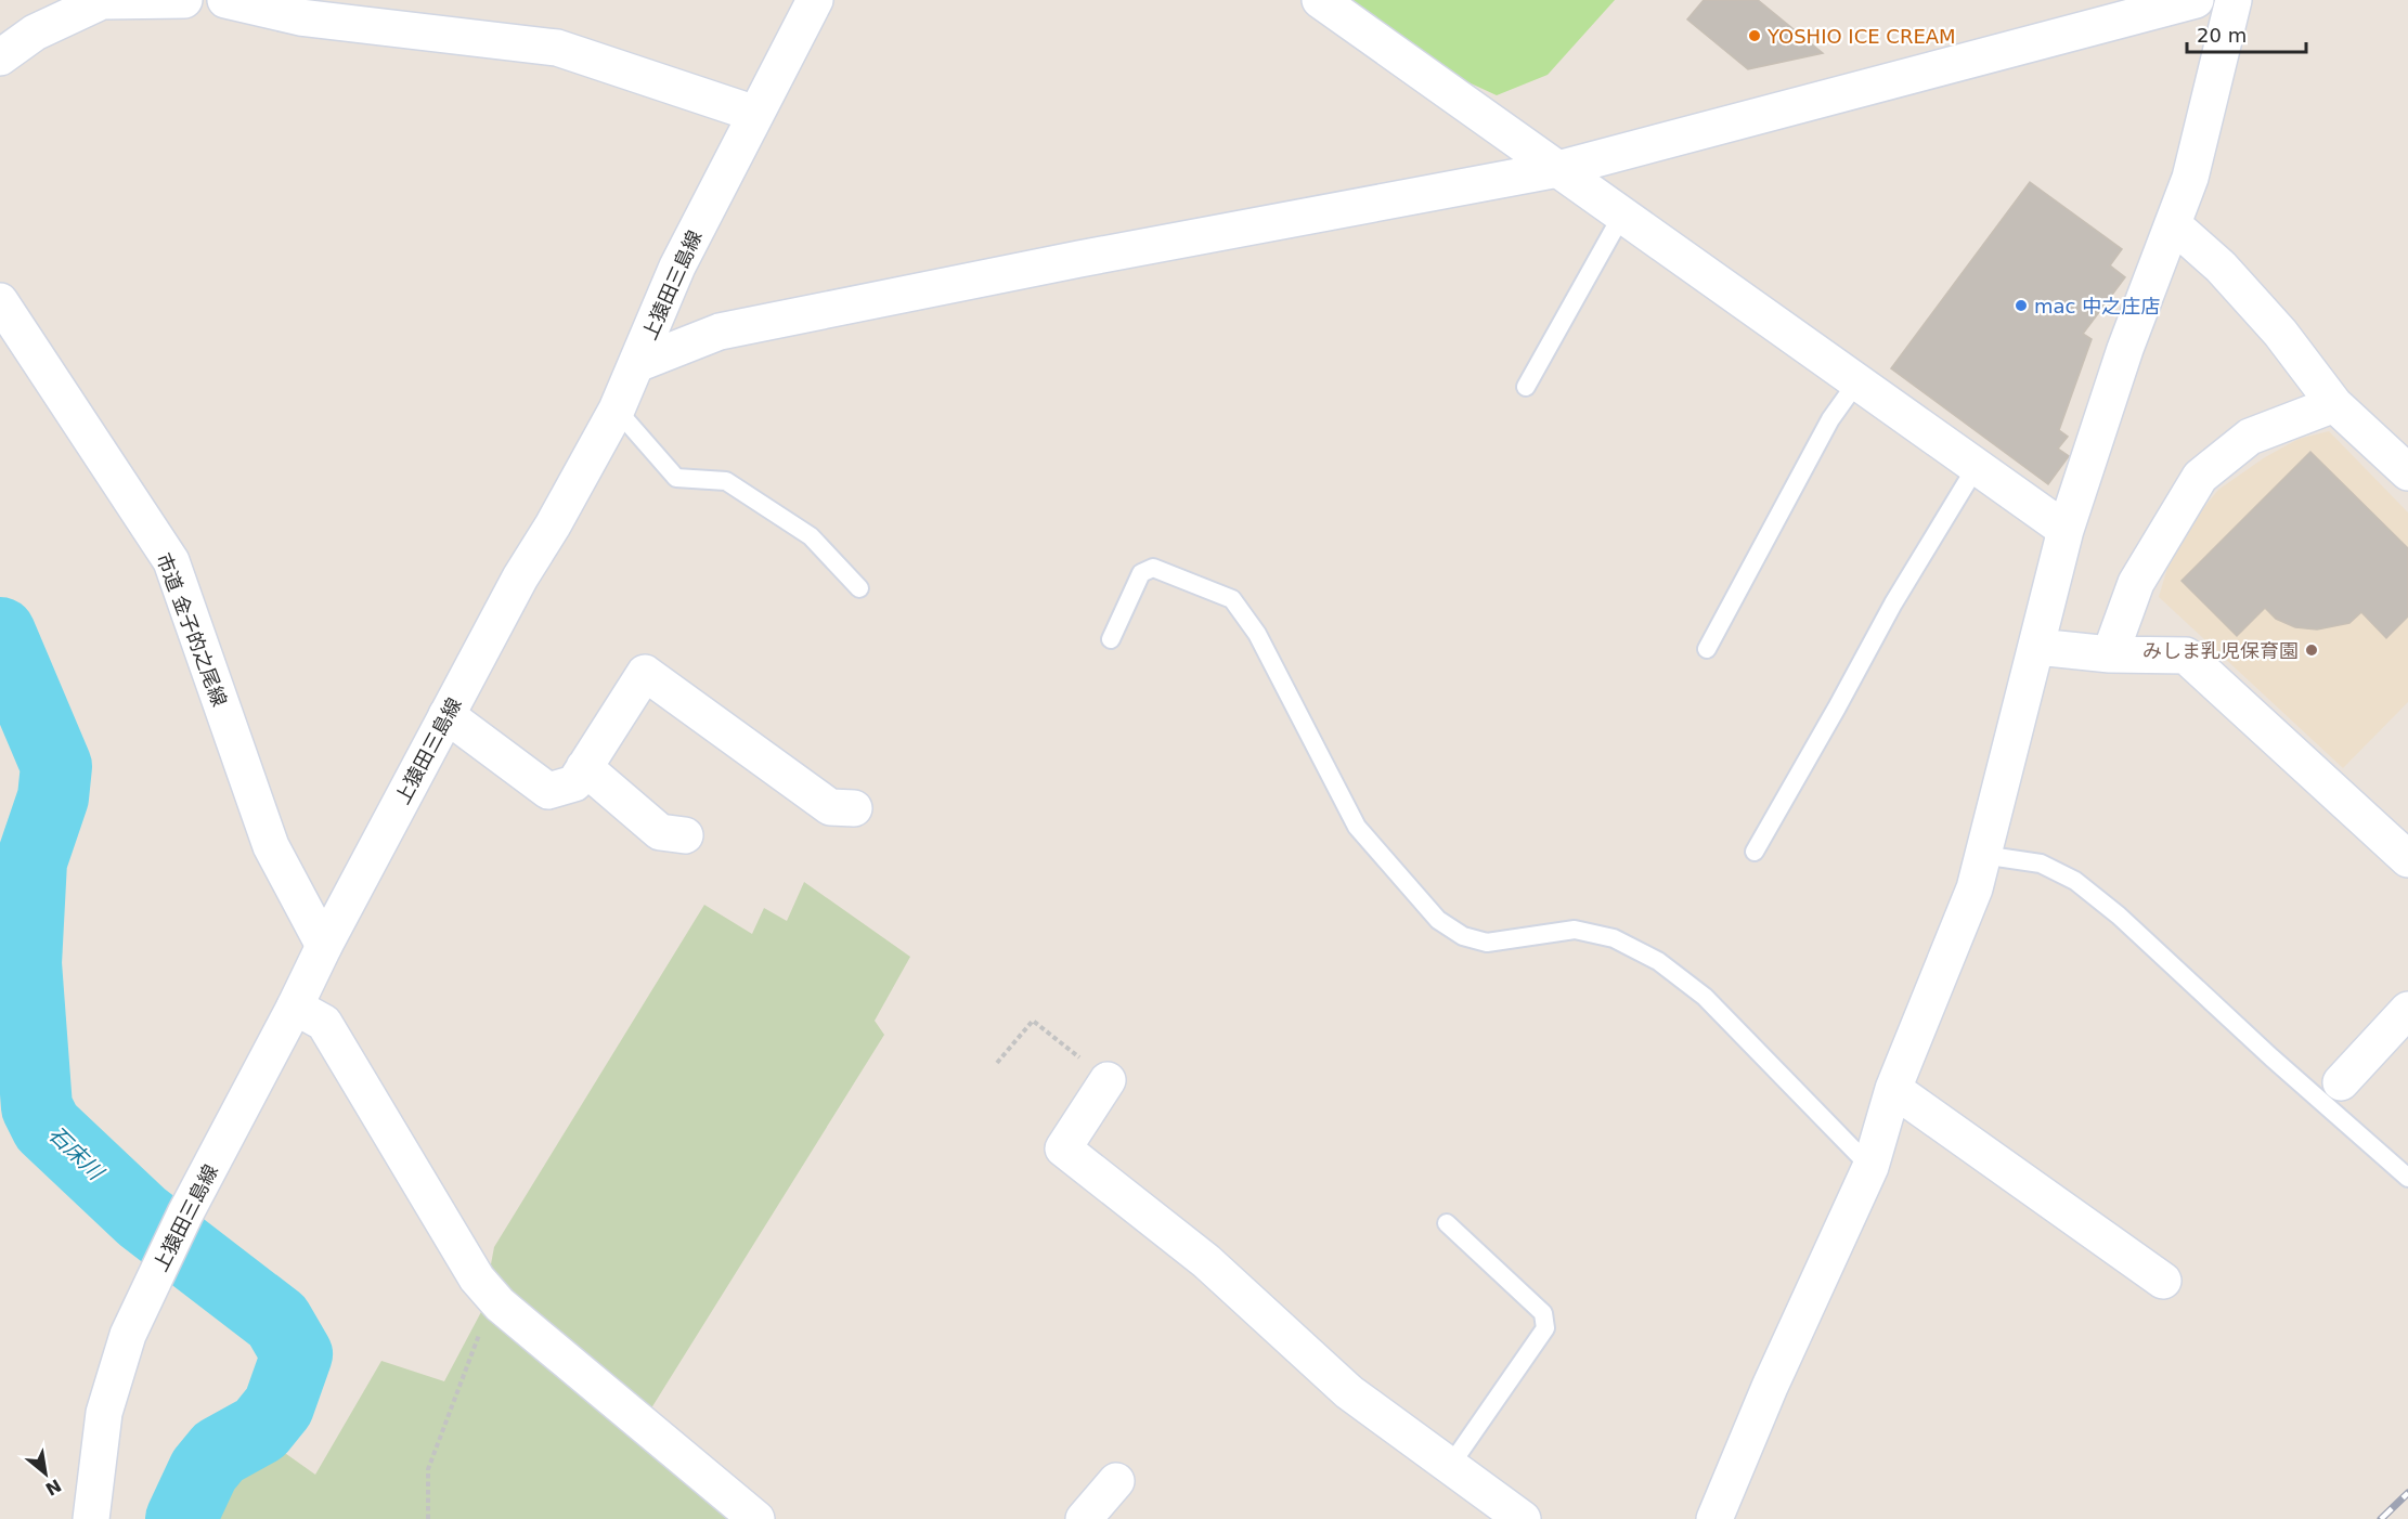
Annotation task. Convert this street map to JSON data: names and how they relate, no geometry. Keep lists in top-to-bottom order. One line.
{"streets":{"street":["上猿田三島線","市道 金子的之尾線"]},"crossings":[["上猿田三島線","市道 金子的之尾線"]],"water":["石床川"],"places":["YOSHIO ICE CREAM","mac 中之庄店","みしま乳児保育園"],"scale_bar":"20 m","north":"bottom right"}
